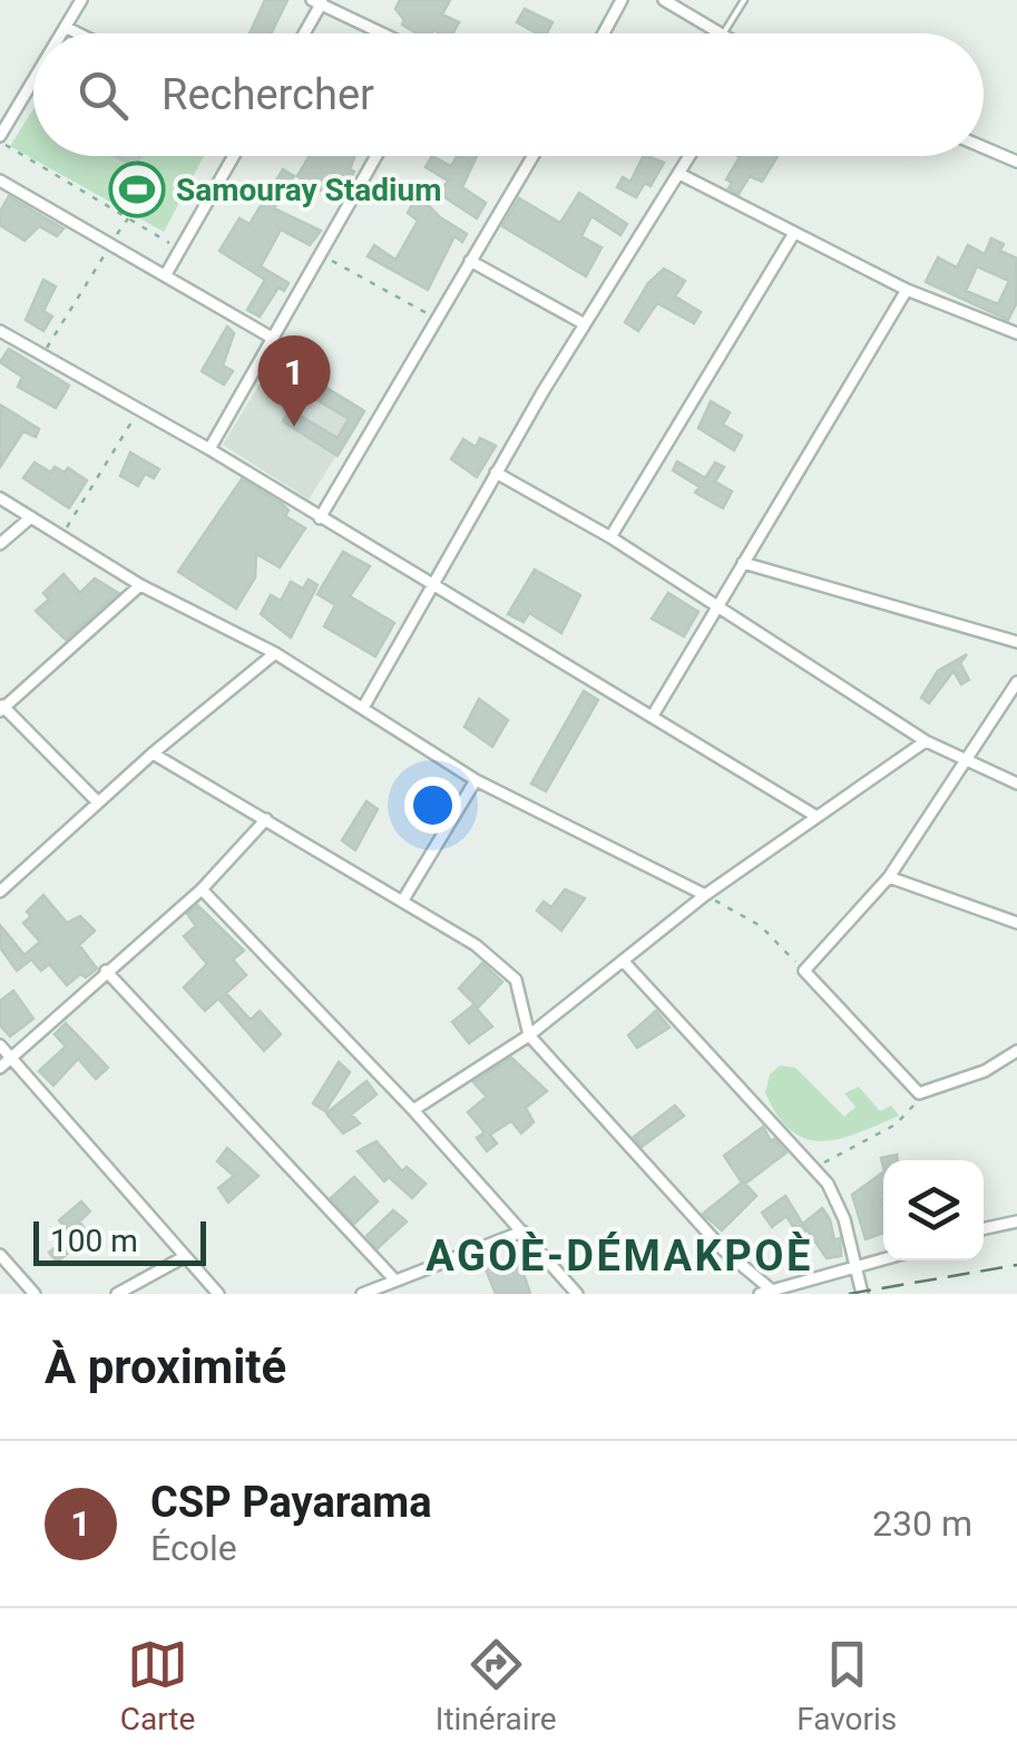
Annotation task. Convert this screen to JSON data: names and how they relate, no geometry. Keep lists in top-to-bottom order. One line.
{"districts":["AGOÈ-DÉMAKPOÈ"],"places":{"sports":["Samouray Stadium"]},"scale_bar":"100 m","page":{"search":"Rechercher","pins":"1","scale":"100 m","heading":"À proximité","list":[{"mark":"1","name":"CSP Payarama","note":"École","value":"230 m"}],"nav":["Carte","Itinéraire","Favoris"]}}
